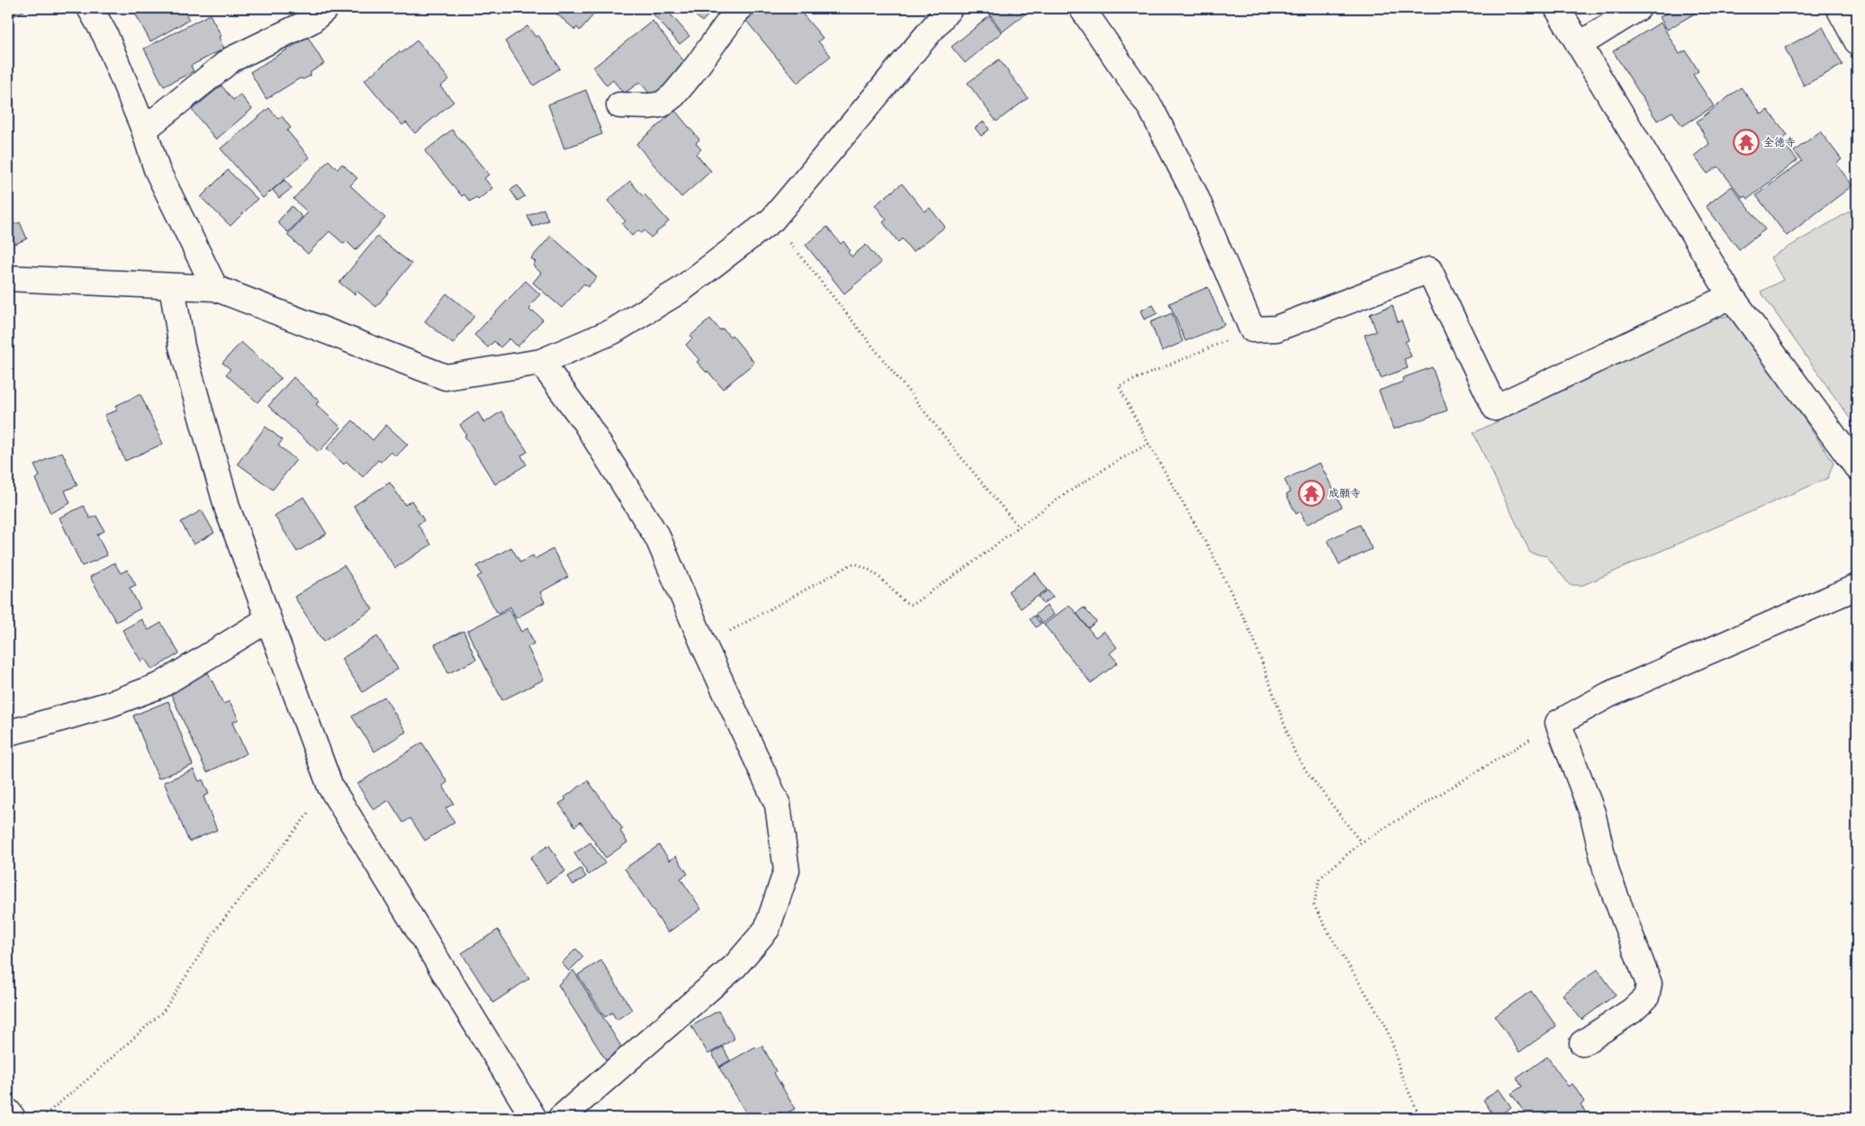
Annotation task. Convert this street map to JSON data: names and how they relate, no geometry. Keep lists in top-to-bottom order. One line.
{"places":{"temple":["全徳寺","成願寺"]}}
